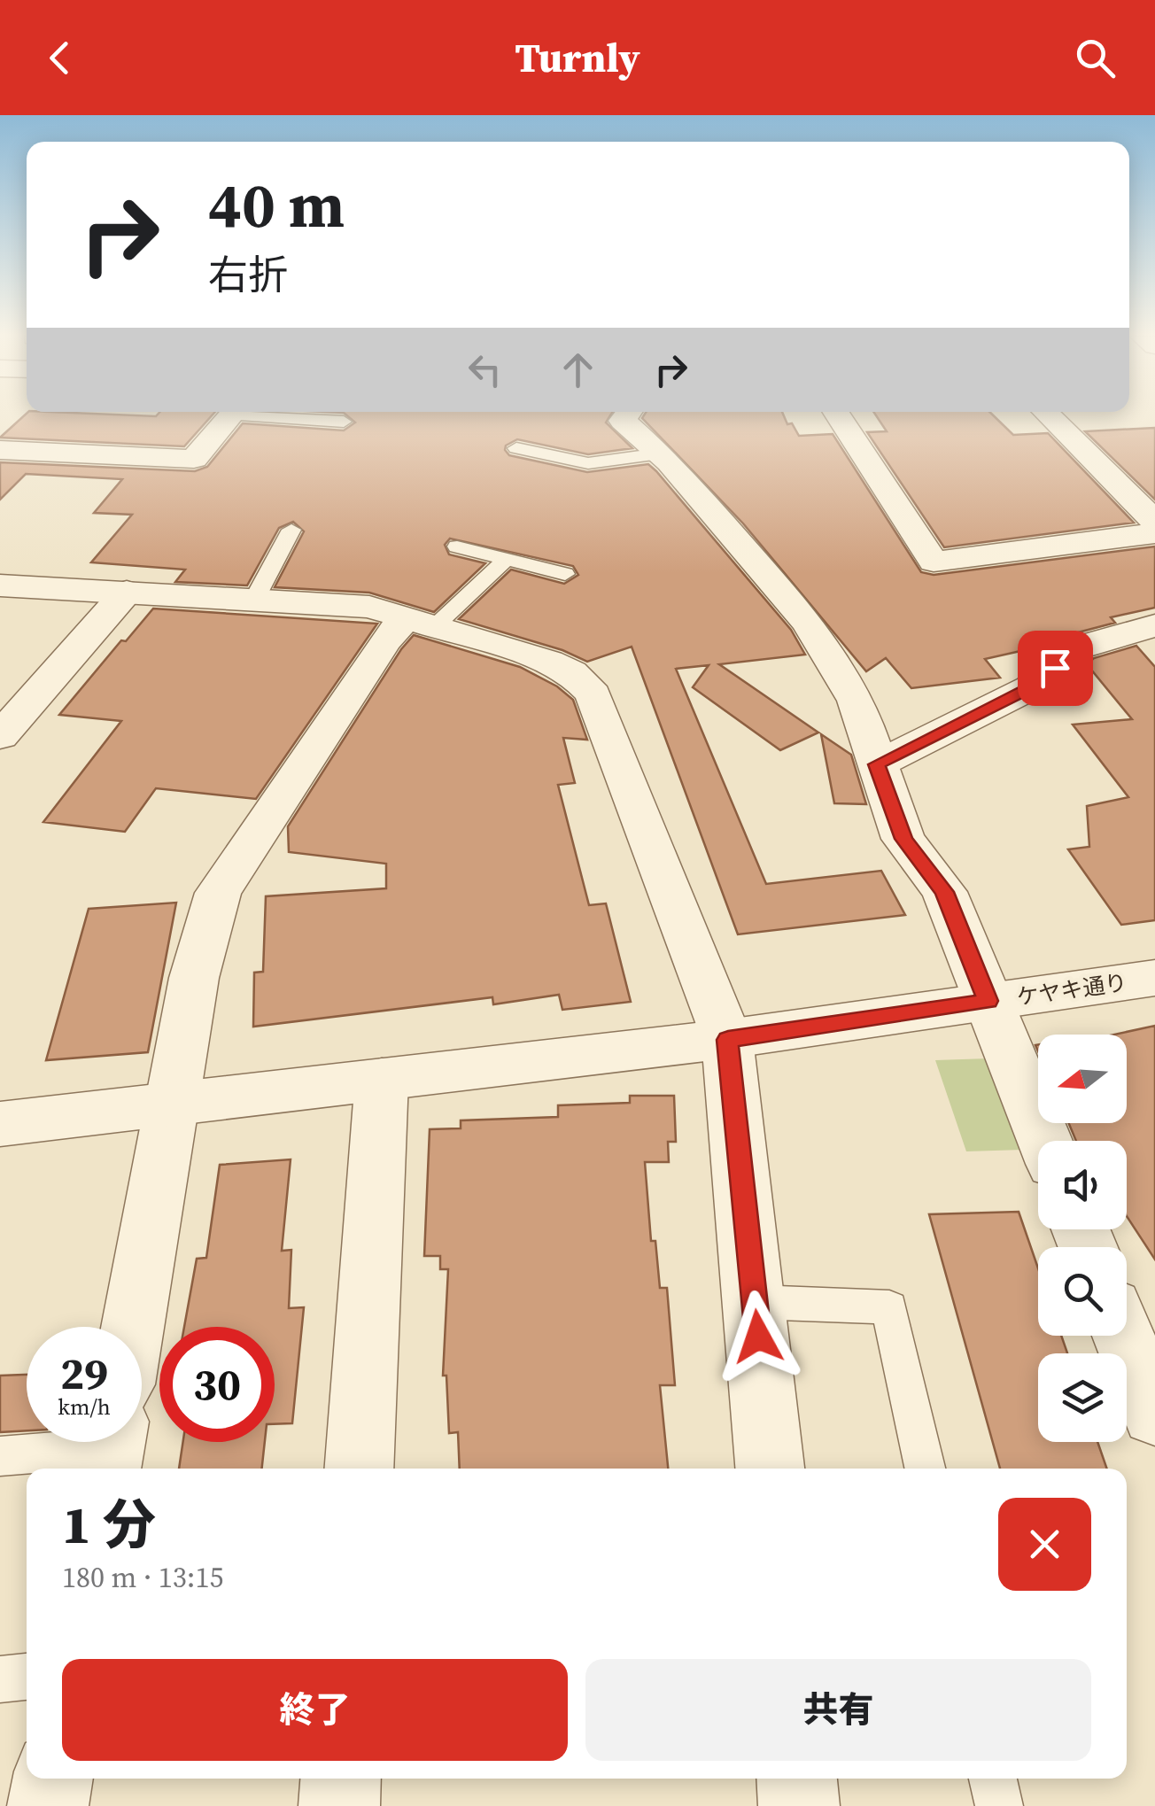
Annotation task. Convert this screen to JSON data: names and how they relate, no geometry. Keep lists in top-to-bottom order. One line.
{"streets":{"street":["ケヤキ通り"]},"north":"left","page":{"header":"Turnly","turn":["40 m","右折"],"speed":"29 km/h","limit":"30","heading":["1 分","180 m · 13:15"],"buttons":["終了","共有"]}}
